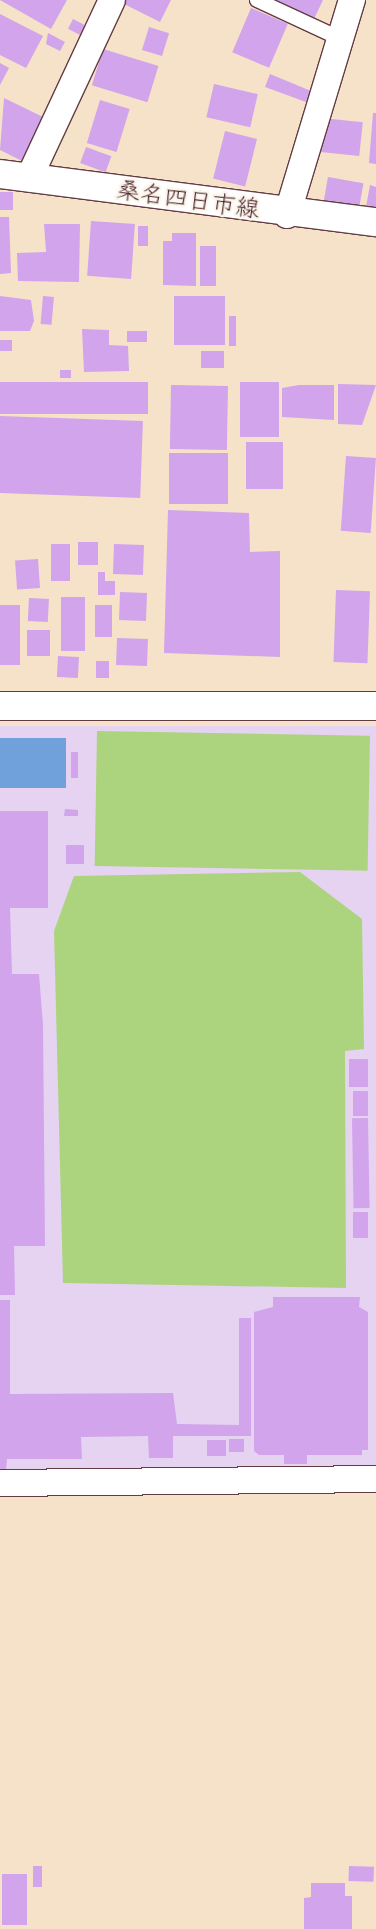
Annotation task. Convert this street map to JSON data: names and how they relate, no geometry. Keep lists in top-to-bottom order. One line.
{"streets":{"main road":["桑名四日市線"]}}
